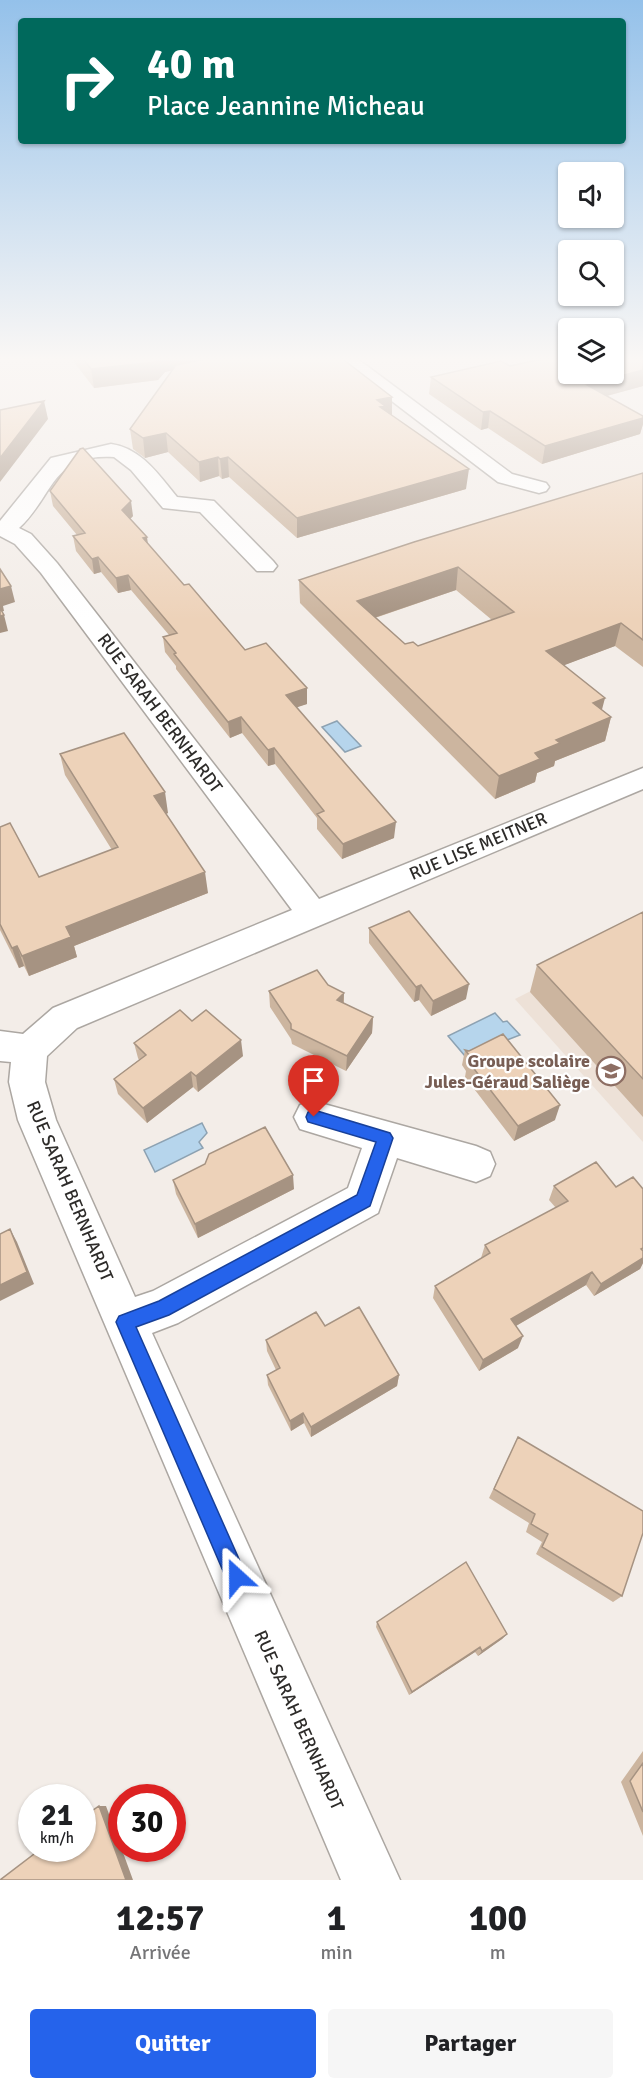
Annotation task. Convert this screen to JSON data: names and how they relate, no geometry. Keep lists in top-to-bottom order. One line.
{"streets":{"street":["RUE SARAH BERNHARDT","RUE LISE MEITNER"]},"crossings":[["RUE SARAH BERNHARDT","RUE LISE MEITNER"]],"places":{"school or university":["Groupe scolaire Jules-Géraud Saliège"]},"page":{"turn":["40 m","Place Jeannine Micheau"],"speed":"21 km/h","limit":"30","eta":["12:57","Arrivée","1","min","100","m"],"buttons":["Quitter","Partager"]}}
